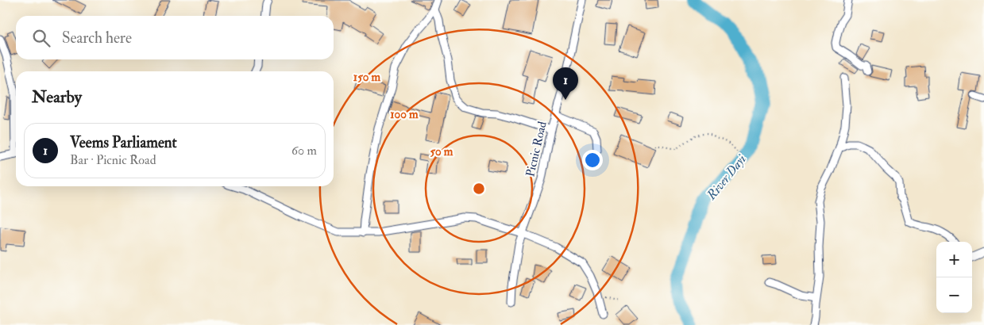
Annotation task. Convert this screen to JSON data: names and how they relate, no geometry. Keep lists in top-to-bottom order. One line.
{"streets":{"street":["Picnic Road"]},"water":["River Dayi"],"page":{"search":"Search here","pins":"1","heading":"Nearby","list":[{"mark":"1","name":"Veems Parliament","note":"Bar · Picnic Road","value":"60 m"}],"map_buttons":["+","−"]},"rings":["150 m","100 m","50 m"]}
